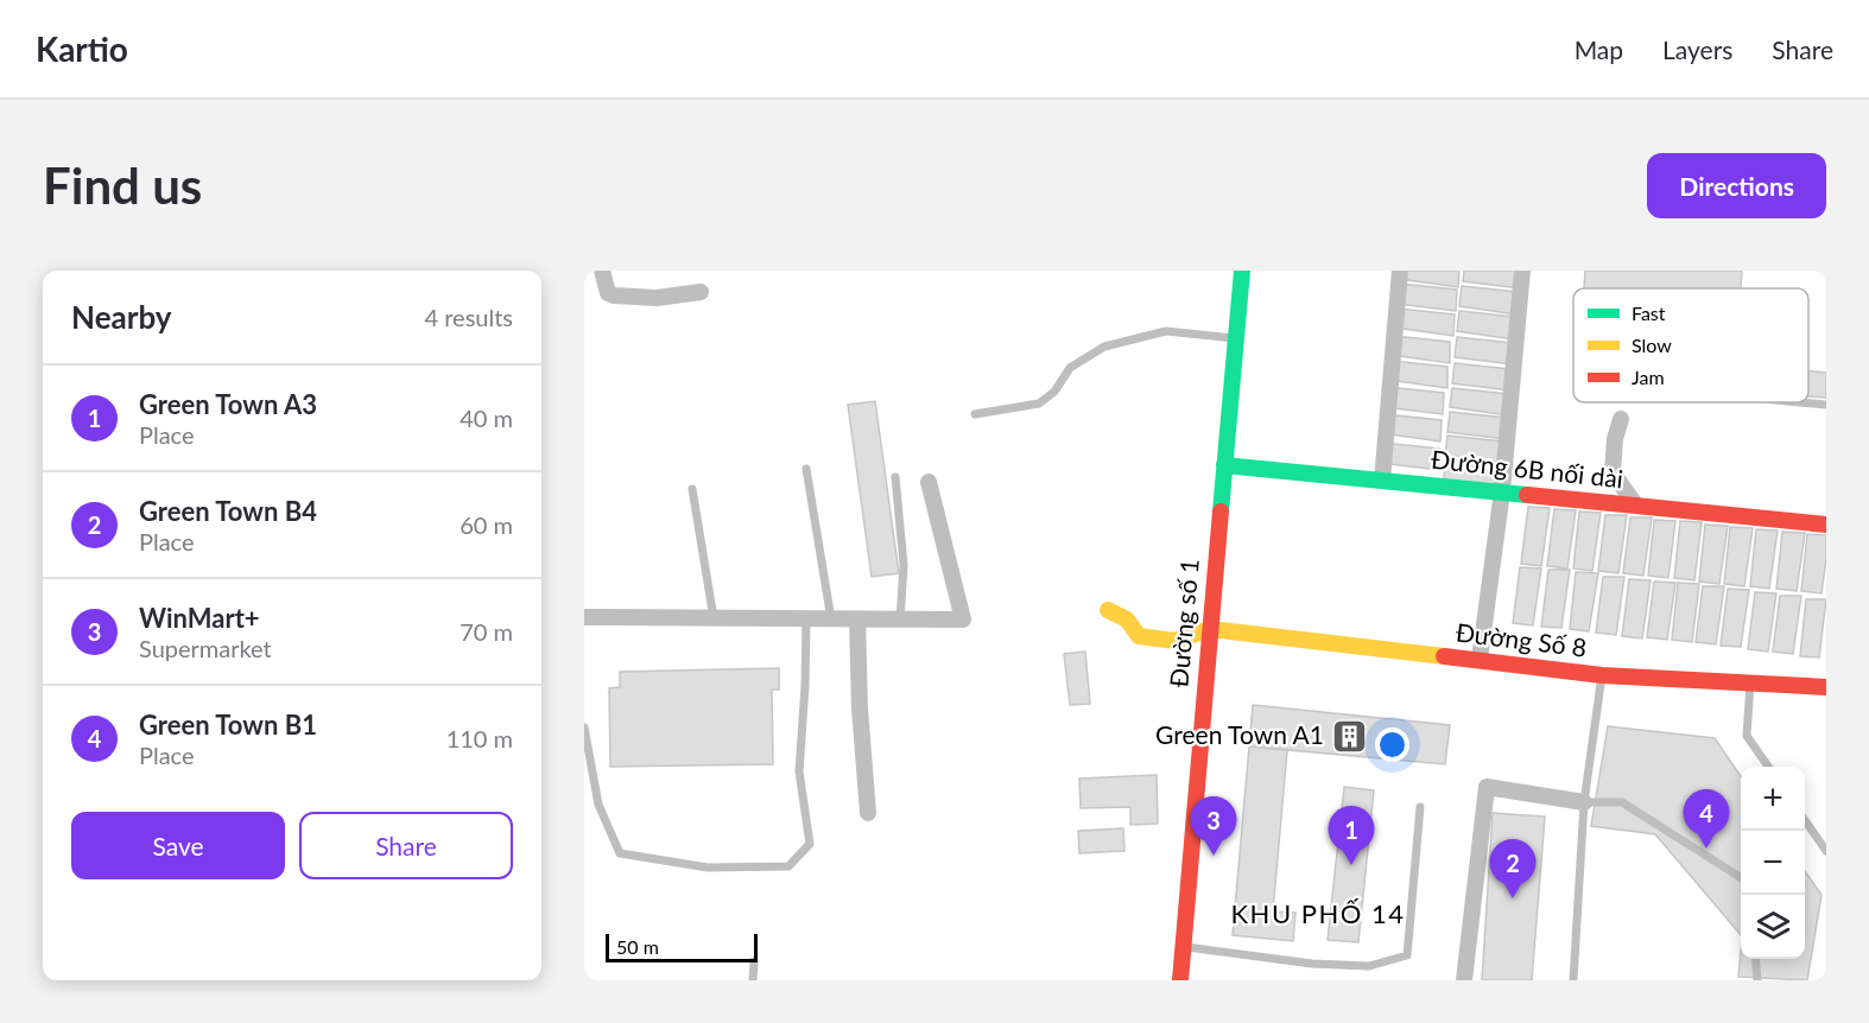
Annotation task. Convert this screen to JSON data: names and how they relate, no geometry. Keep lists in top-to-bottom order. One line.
{"streets":{"street":["Đường 6B nối dài","Đường số 1","Đường Số 8"]},"crossings":[["Đường 6B nối dài","Đường số 1"],["Đường số 1","Đường Số 8"]],"districts":["KHU PHỐ 14"],"places":{"building":["Green Town A1"]},"legend":["Fast","Slow","Jam"],"scale_bar":"50 m","page":{"header":"Kartio","nav":["Map","Layers","Share"],"buttons":["Directions",["Save","Share"]],"title":"Find us","heading":["Nearby","4 results"],"list":[{"mark":"1","name":"Green Town A3","note":"Place","value":"40 m"},{"mark":"2","name":"Green Town B4","note":"Place","value":"60 m"},{"mark":"3","name":"WinMart+","note":"Supermarket","value":"70 m"},{"mark":"4","name":"Green Town B1","note":"Place","value":"110 m"}],"map_buttons":["+","−"],"pins":["4","3","1","2"],"scale":"50 m"}}
